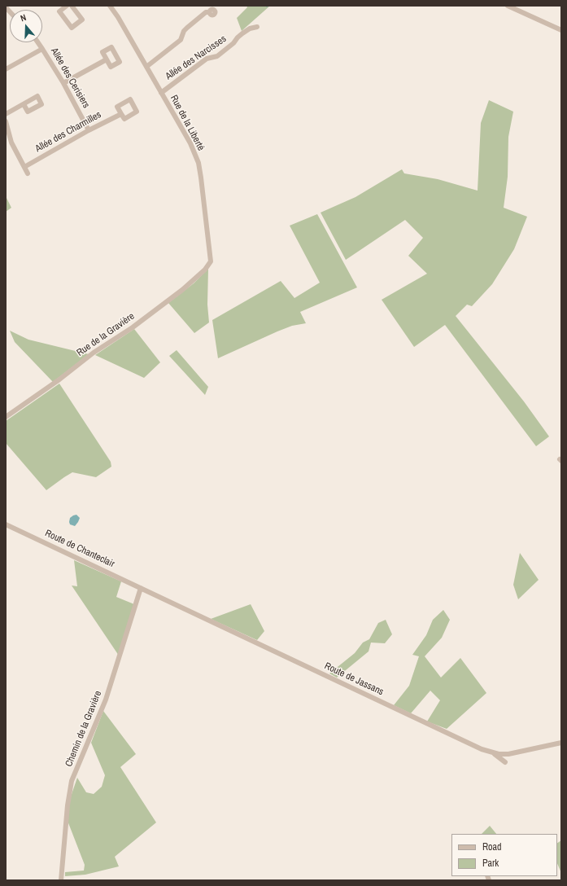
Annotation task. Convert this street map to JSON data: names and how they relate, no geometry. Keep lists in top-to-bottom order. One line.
{"streets":{"street":["Allée des Narcisses","Allée des Cerisiers","Rue de la Liberté","Allée des Charmilles","Rue de la Gravière","Route de Chanteclair","Route de Jassans","Chemin de la Gravière"]},"crossings":[["Allée des Narcisses","Rue de la Liberté"],["Allée des Cerisiers","Allée des Charmilles"],["Rue de la Liberté","Rue de la Gravière"],["Route de Chanteclair","Route de Jassans"],["Route de Chanteclair","Chemin de la Gravière"],["Route de Jassans","Chemin de la Gravière"]],"legend":["Road","Park"],"north":"top"}
